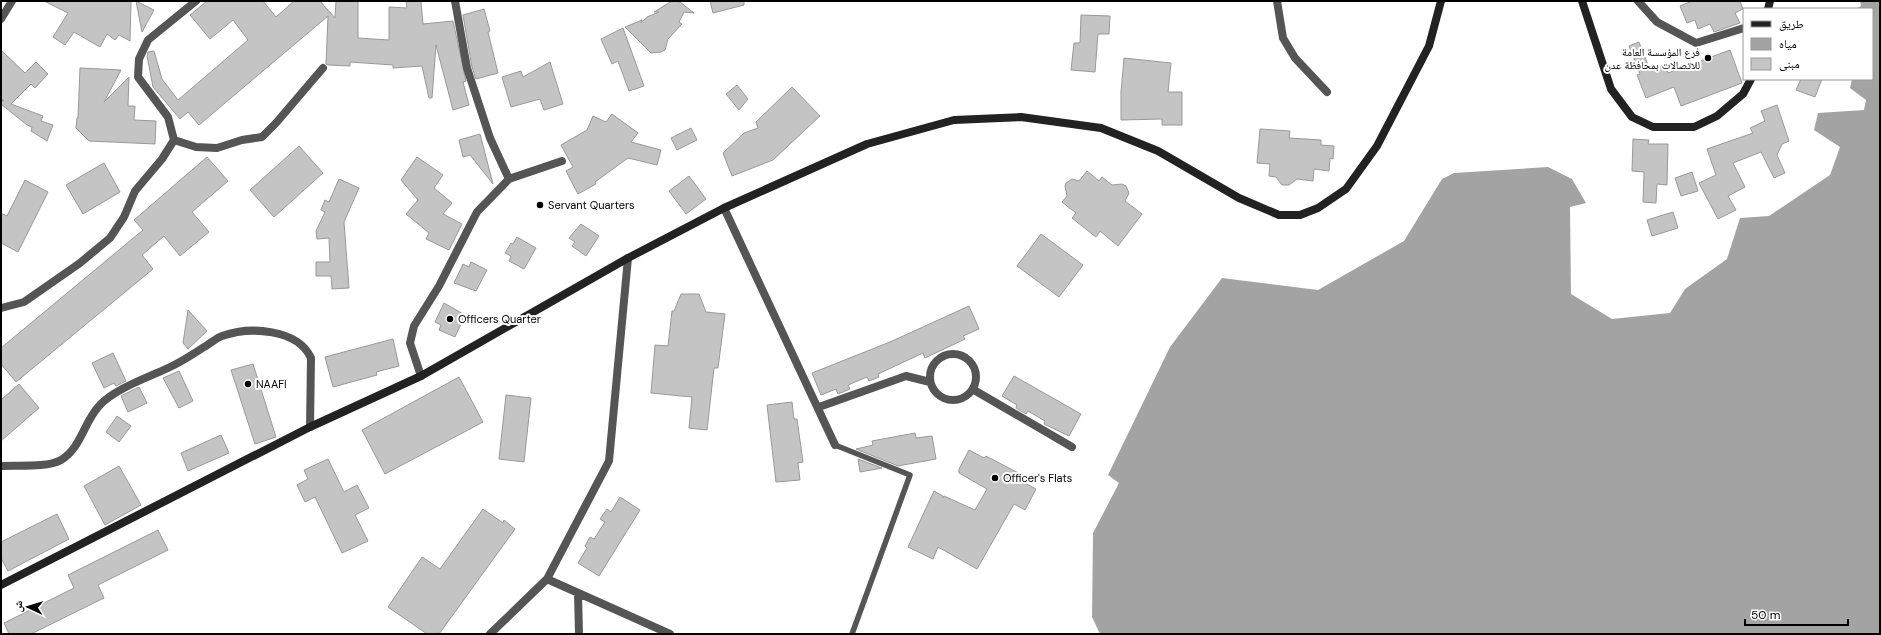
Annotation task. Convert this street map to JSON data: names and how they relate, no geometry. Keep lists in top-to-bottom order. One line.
{"places":["فرع المؤسسة العامة للاتصالات بمحافظة عدن","Servant Quarters","Officers Quarter","NAAFI","Officer's Flats"],"legend":["طريق","مياه","مبنى"],"scale_bar":"50 m","north":"left"}
